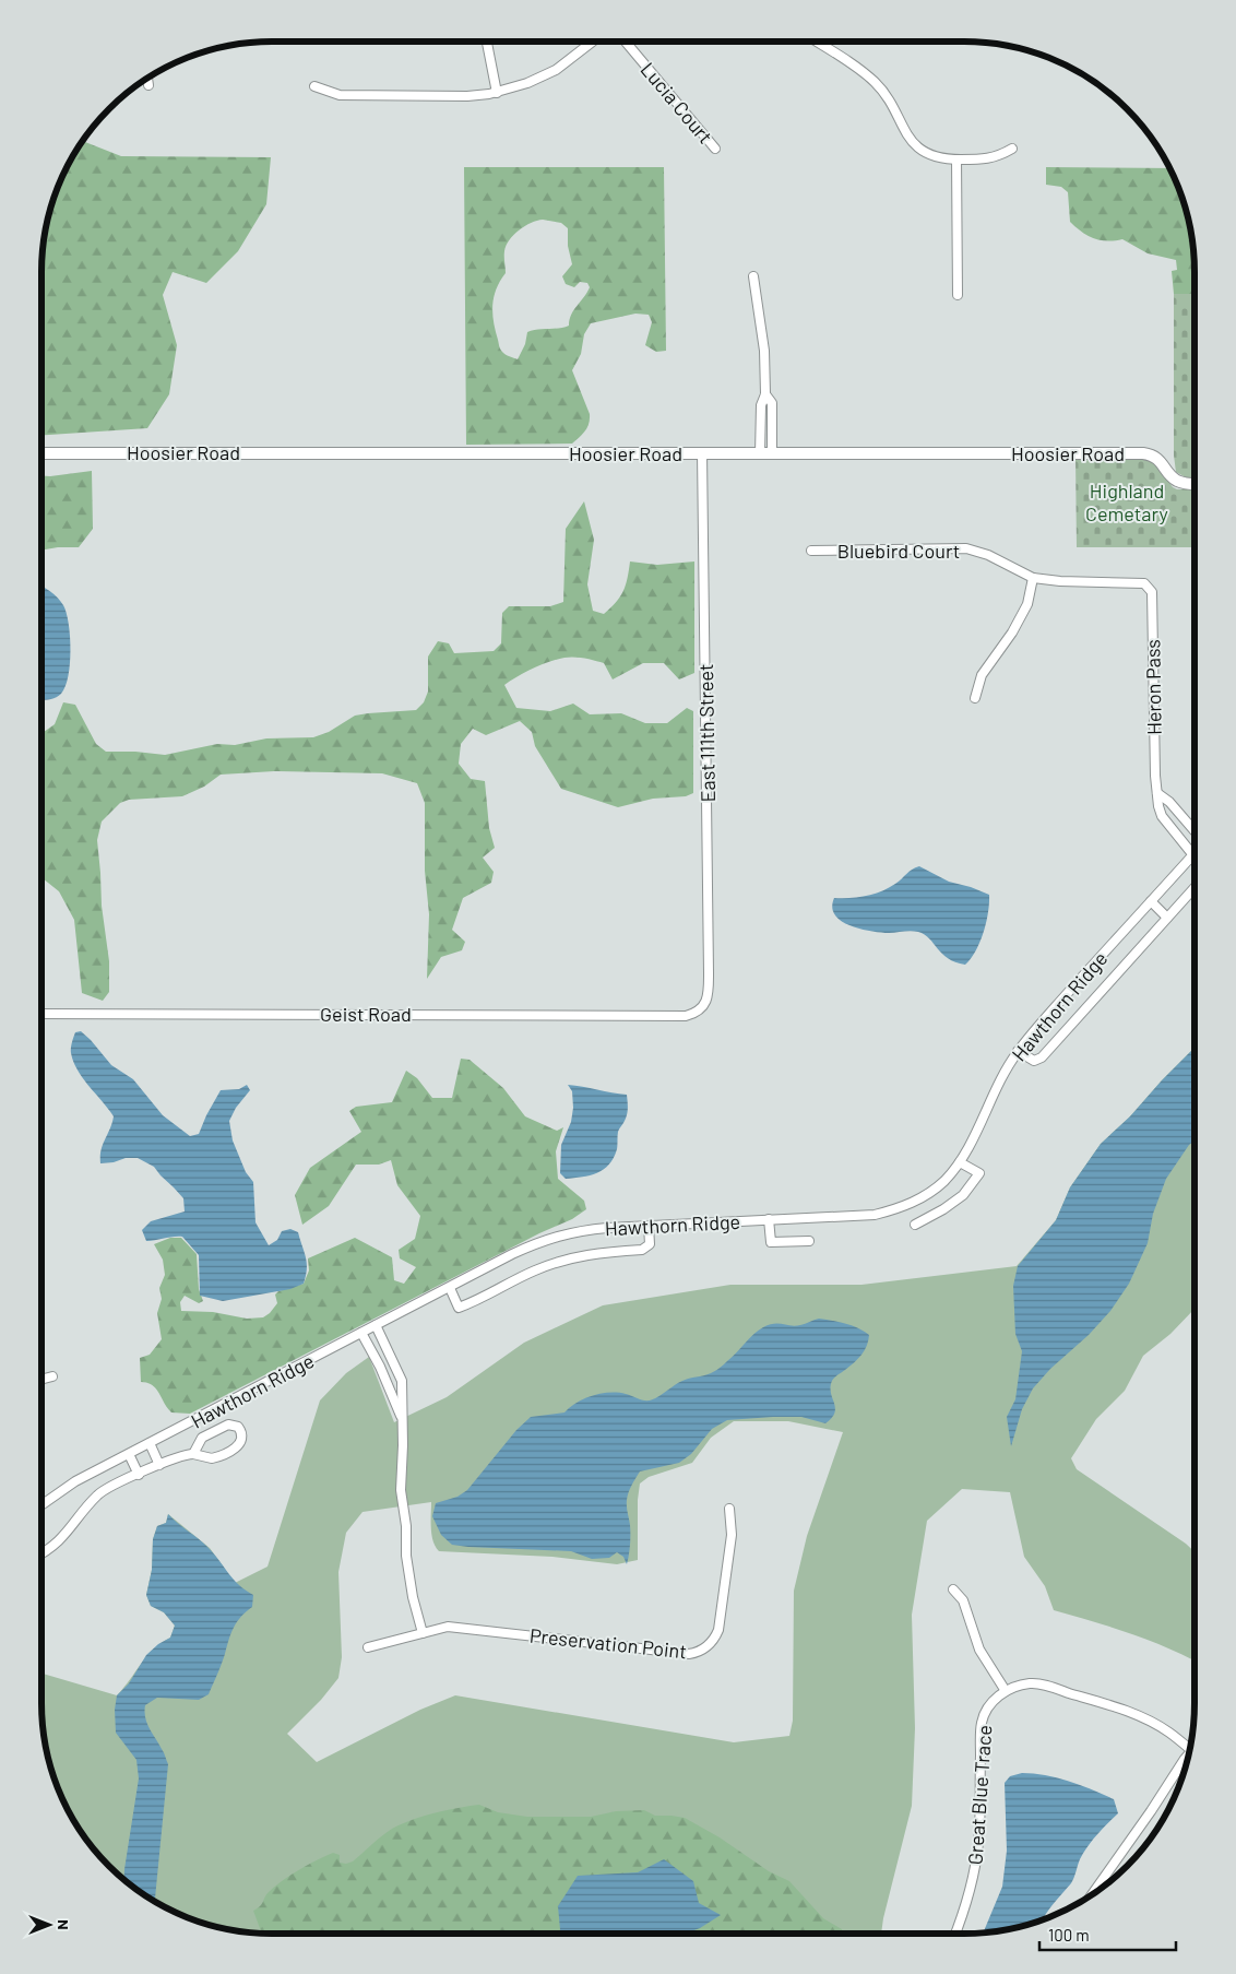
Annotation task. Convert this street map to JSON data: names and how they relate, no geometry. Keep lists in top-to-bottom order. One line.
{"streets":{"street":["Lucia Court","Hoosier Road","Bluebird Court","Heron Pass","East 111th Street","Hawthorn Ridge","Geist Road","Preservation Point","Great Blue Trace"]},"crossings":[["Hoosier Road","East 111th Street"],["Bluebird Court","Heron Pass"],["Heron Pass","Hawthorn Ridge"],["East 111th Street","Geist Road"]],"parks":["Highland Cemetary"],"scale_bar":"100 m","north":"right"}
